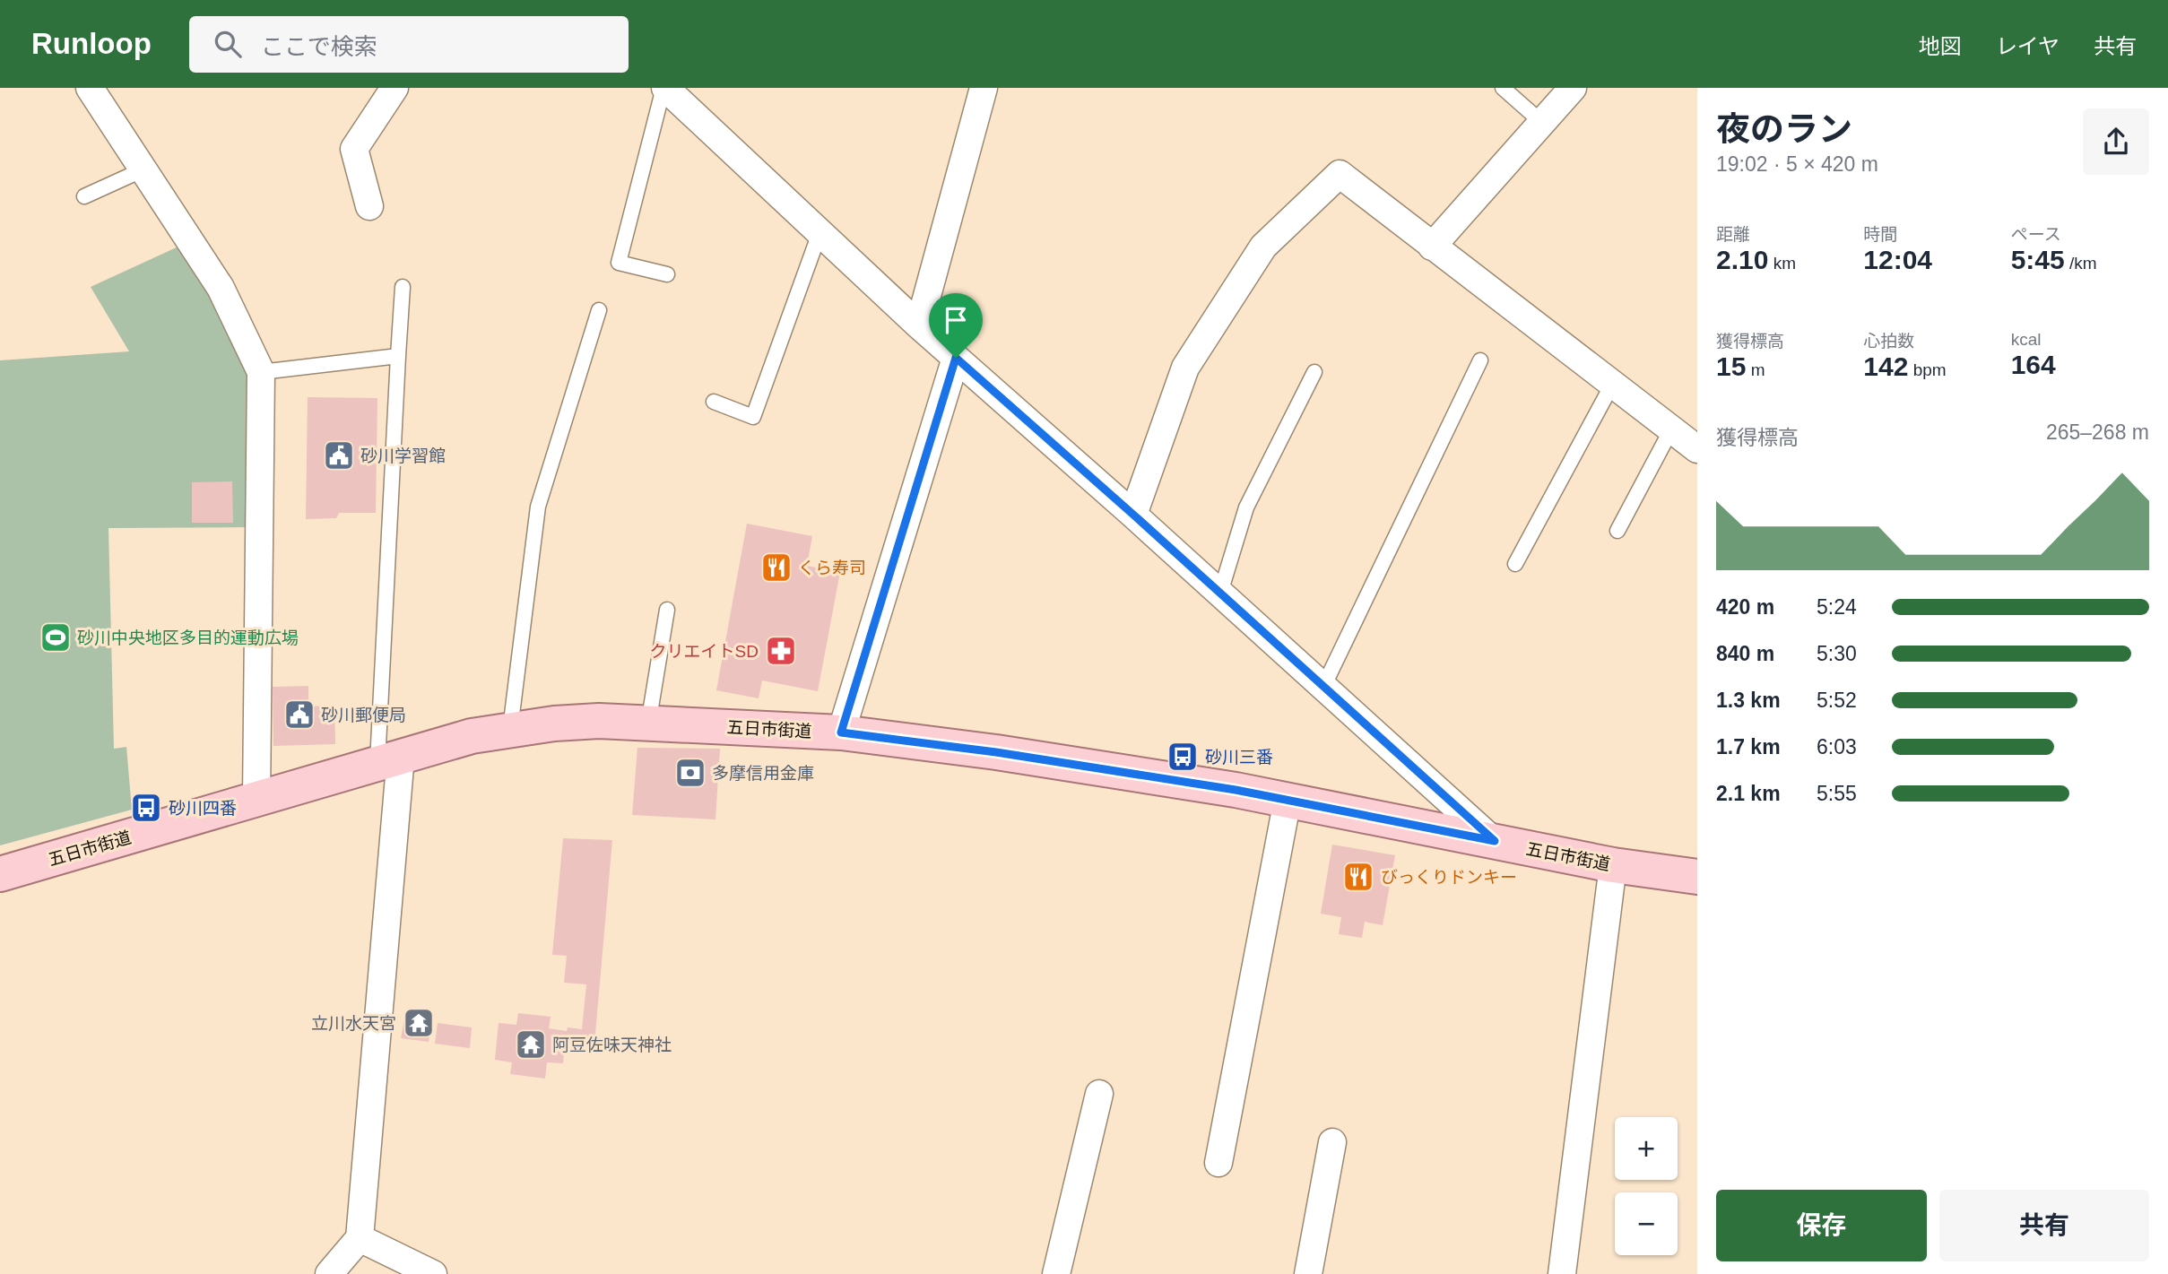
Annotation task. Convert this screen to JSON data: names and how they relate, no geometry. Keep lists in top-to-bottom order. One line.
{"streets":{"main road":["五日市街道"]},"places":{"public building":["砂川学習館","砂川郵便局"],"restaurant":["くら寿司","びっくりドンキー"],"sports":["砂川中央地区多目的運動広場"],"pharmacy":["クリエイトSD"],"bus stop":["砂川三番","砂川四番"],"bank":["多摩信用金庫"],"temple":["立川水天宮","阿豆佐味天神社"]},"page":{"header":"Runloop","search":"ここで検索","nav":["地図","レイヤ","共有"],"heading":["夜のラン","19:02 · 5 × 420 m"],"stats":[["距離","2.10 km"],["時間","12:04"],["ペース","5:45 /km"],["獲得標高","15 m"],["心拍数","142 bpm"],["kcal","164"]],"chart":["獲得標高","265–268 m"],"list":[{"name":"420 m","note":"5:24"},{"name":"840 m","note":"5:30"},{"name":"1.3 km","note":"5:52"},{"name":"1.7 km","note":"6:03"},{"name":"2.1 km","note":"5:55"}],"map_buttons":["+","−"],"buttons":["保存","共有"]}}
